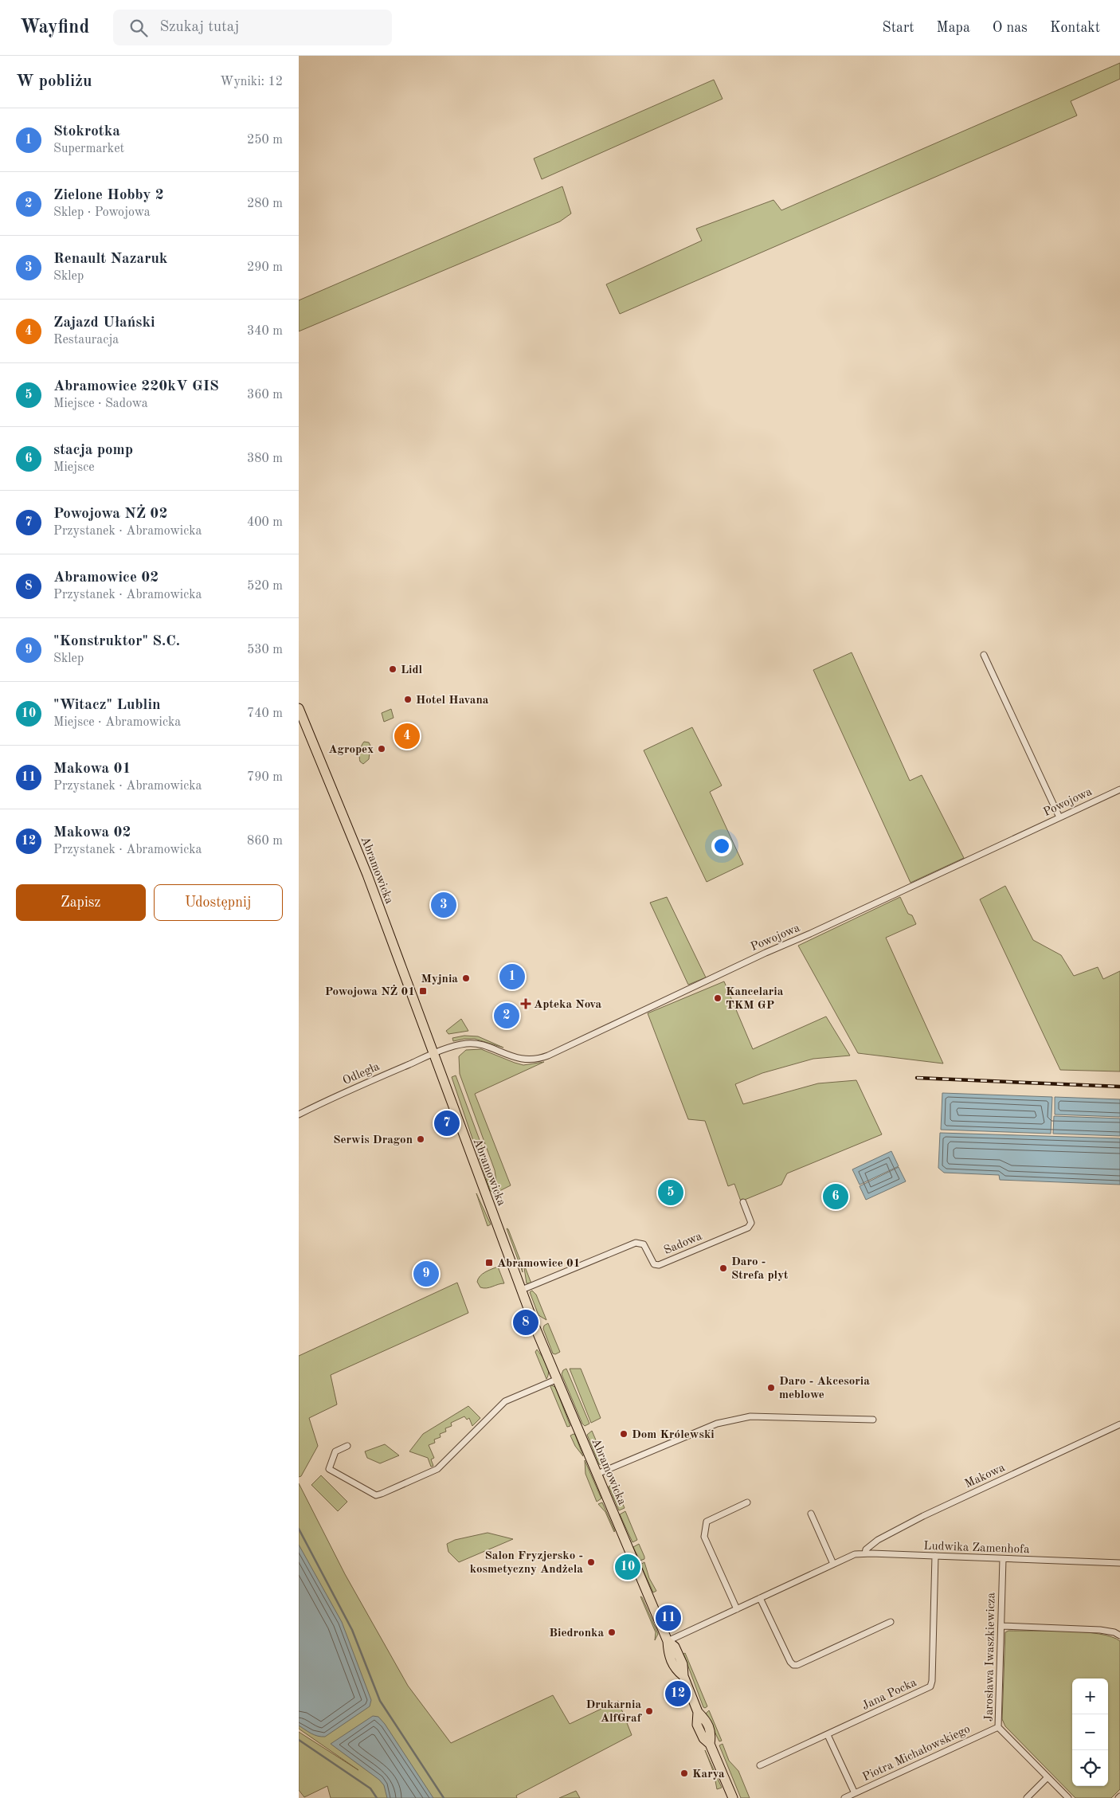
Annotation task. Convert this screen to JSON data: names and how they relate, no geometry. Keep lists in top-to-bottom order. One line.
{"streets":{"main road":["Abramowicka"],"street":["Powojowa","Odległa","Sadowa","Makowa","Ludwika Zamenhofa","Jarosława Iwaszkiewicza","Jana Pocka","Piotra Michałowskiego"]},"crossings":[["Powojowa","Abramowicka"],["Powojowa","Odległa"],["Abramowicka","Odległa"],["Abramowicka","Sadowa"],["Abramowicka","Ludwika Zamenhofa"],["Makowa","Ludwika Zamenhofa"],["Ludwika Zamenhofa","Jarosława Iwaszkiewicza"],["Ludwika Zamenhofa","Jana Pocka"],["Jarosława Iwaszkiewicza","Piotra Michałowskiego"]],"places":{"other":["Lidl","Hotel Havana","Agropex","Myjnia","Kancelaria TKM GP","Serwis Dragon","Daro - Strefa płyt","Daro - Akcesoria meblowe","Dom Królewski","Salon Fryzjersko - kosmetyczny Andżela","Biedronka","Drukarnia AlfGraf","Karya"],"transit":["Powojowa NŻ 01","Abramowice 01"],"health":["Apteka Nova"]},"page":{"header":"Wayfind","search":"Szukaj tutaj","nav":["Start","Mapa","O nas","Kontakt"],"heading":["W pobliżu","Wyniki: 12"],"list":[{"mark":"1","name":"Stokrotka","note":"Supermarket","value":"250 m"},{"mark":"2","name":"Zielone Hobby 2","note":"Sklep · Powojowa","value":"280 m"},{"mark":"3","name":"Renault Nazaruk","note":"Sklep","value":"290 m"},{"mark":"4","name":"Zajazd Ułański","note":"Restauracja","value":"340 m"},{"mark":"5","name":"Abramowice 220kV GIS","note":"Miejsce · Sadowa","value":"360 m"},{"mark":"6","name":"stacja pomp","note":"Miejsce","value":"380 m"},{"mark":"7","name":"Powojowa NŻ 02","note":"Przystanek · Abramowicka","value":"400 m"},{"mark":"8","name":"Abramowice 02","note":"Przystanek · Abramowicka","value":"520 m"},{"mark":"9","name":"\"Konstruktor\" S.C.","note":"Sklep","value":"530 m"},{"mark":"10","name":"\"Witacz\" Lublin","note":"Miejsce · Abramowicka","value":"740 m"},{"mark":"11","name":"Makowa 01","note":"Przystanek · Abramowicka","value":"790 m"},{"mark":"12","name":"Makowa 02","note":"Przystanek · Abramowicka","value":"860 m"}],"pins":["4","3","1","2","7","5","6","9","8","10","11","12"],"buttons":["Zapisz","Udostępnij"],"map_buttons":["+","−"]}}
